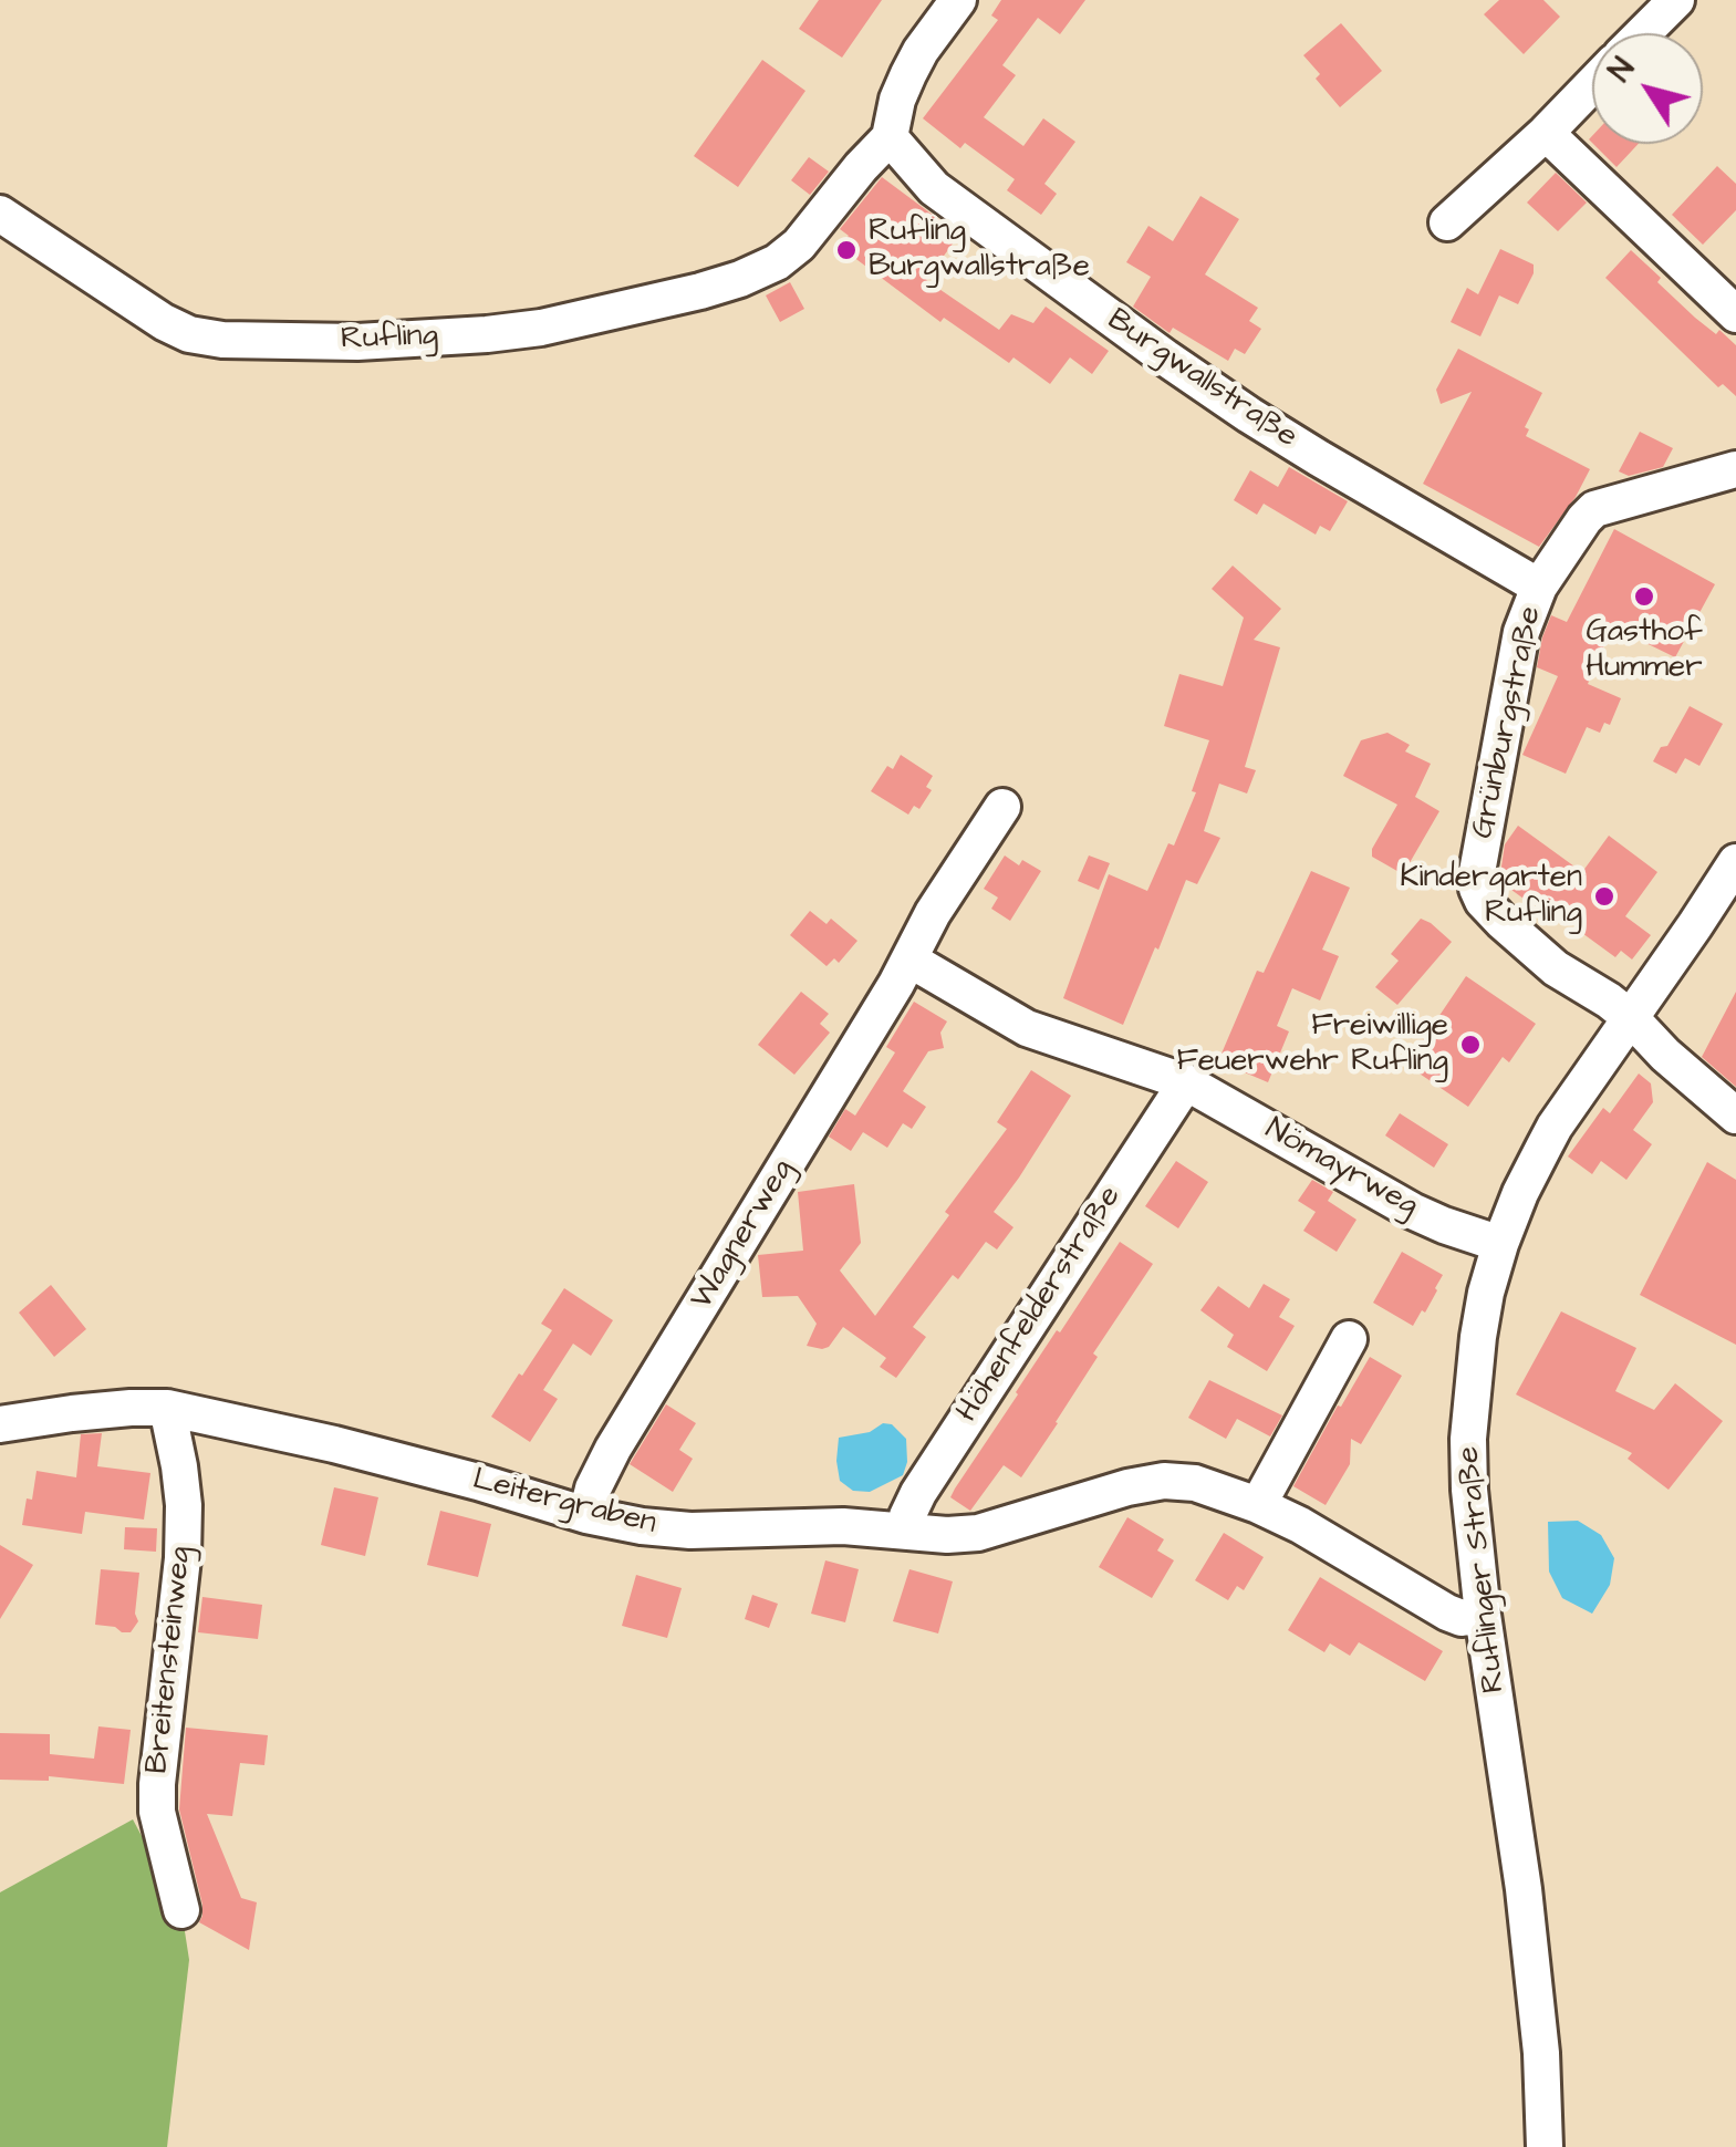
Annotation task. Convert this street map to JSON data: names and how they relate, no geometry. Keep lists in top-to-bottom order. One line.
{"streets":{"street":["Rufling","Burgwallstraße","Grünburgstraße","Nömayrweg","Wagnerweg","Höhenfelderstraße","Leitergraben","Ruflinger Straße","Breitensteinweg"]},"crossings":[["Rufling","Burgwallstraße"],["Burgwallstraße","Grünburgstraße"],["Grünburgstraße","Ruflinger Straße"],["Nömayrweg","Höhenfelderstraße"],["Nömayrweg","Ruflinger Straße"],["Wagnerweg","Leitergraben"],["Höhenfelderstraße","Leitergraben"],["Leitergraben","Ruflinger Straße"],["Leitergraben","Breitensteinweg"]],"places":["Rufling Burgwallstraße","Gasthof Hummer","Kindergarten Rufling","Freiwillige Feuerwehr Rufling"],"north":"top left"}
